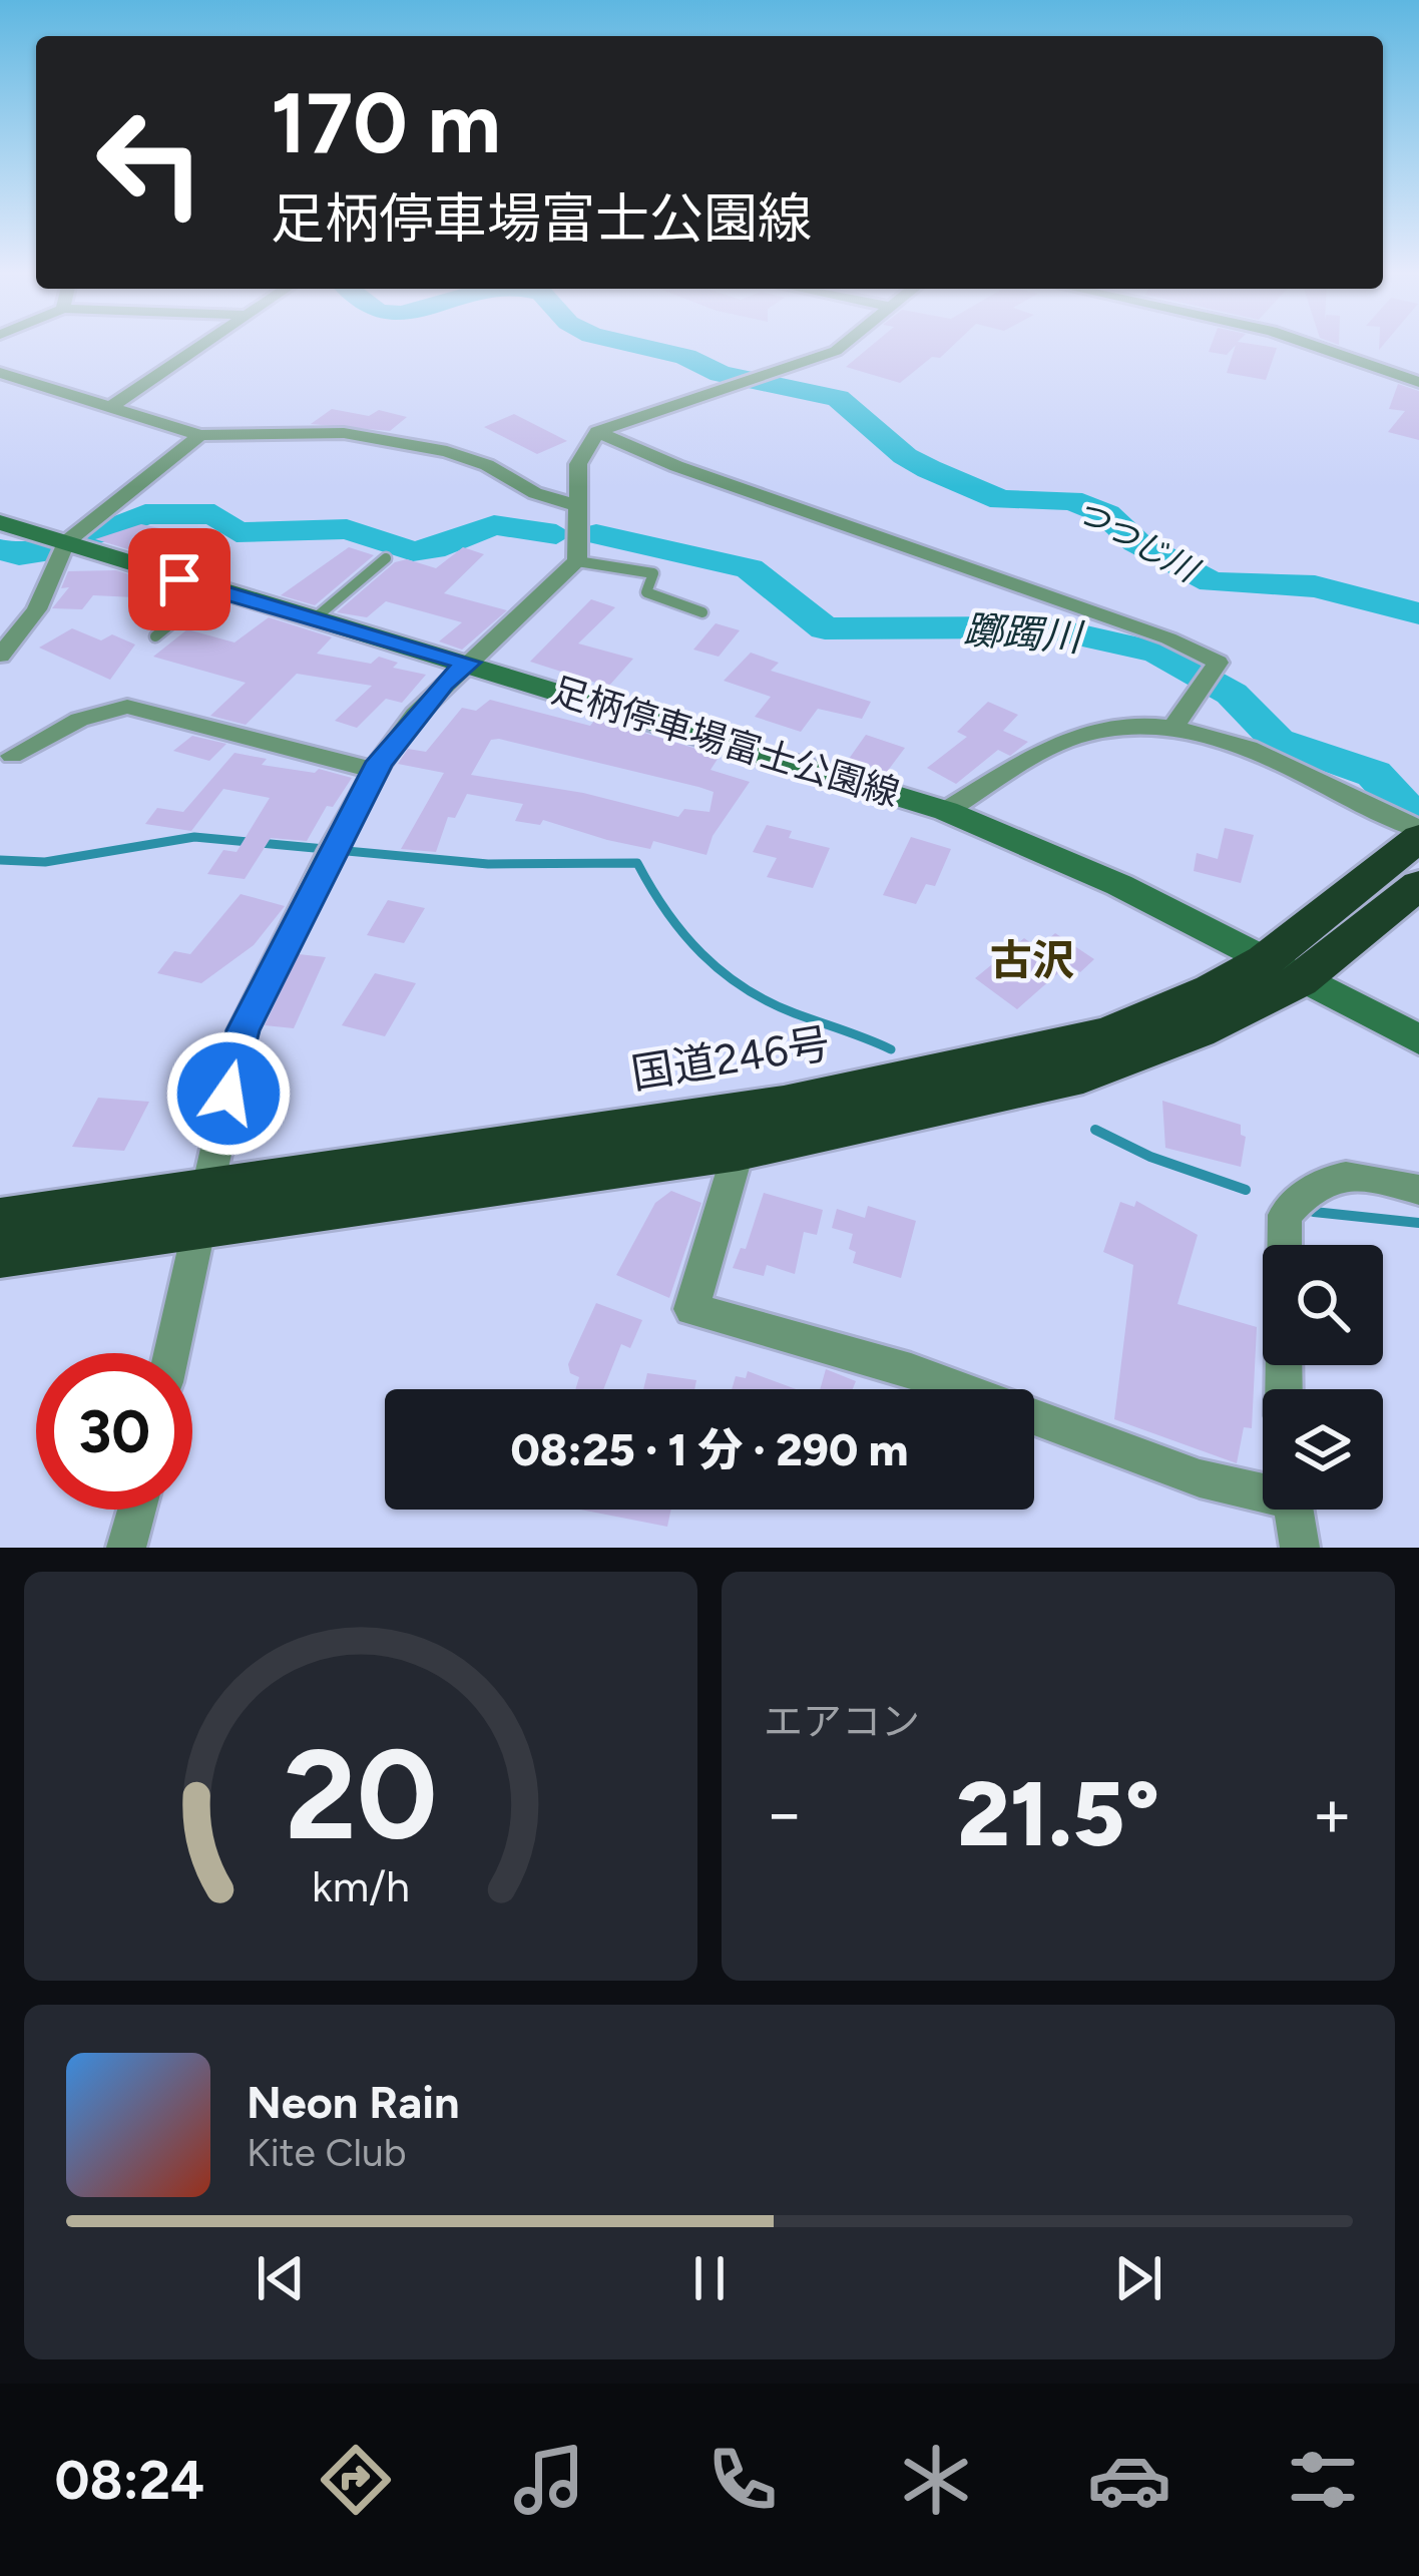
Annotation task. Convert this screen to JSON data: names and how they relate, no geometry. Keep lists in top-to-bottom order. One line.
{"streets":{"highway":["国道246号"],"main road":["足柄停車場富士公園線"]},"crossings":[["足柄停車場富士公園線","国道246号"]],"districts":["古沢"],"water":["つつじ川","躑躅川"],"page":{"turn":["170 m","足柄停車場富士公園線"],"limit":"30","trip":"08:25 · 1 分 · 290 m","tile":"エアコン","heat":["−","21.5°","+"],"song":["Neon Rain","Kite Club"],"tabs":"08:24","gauge":["20","km/h"]}}
